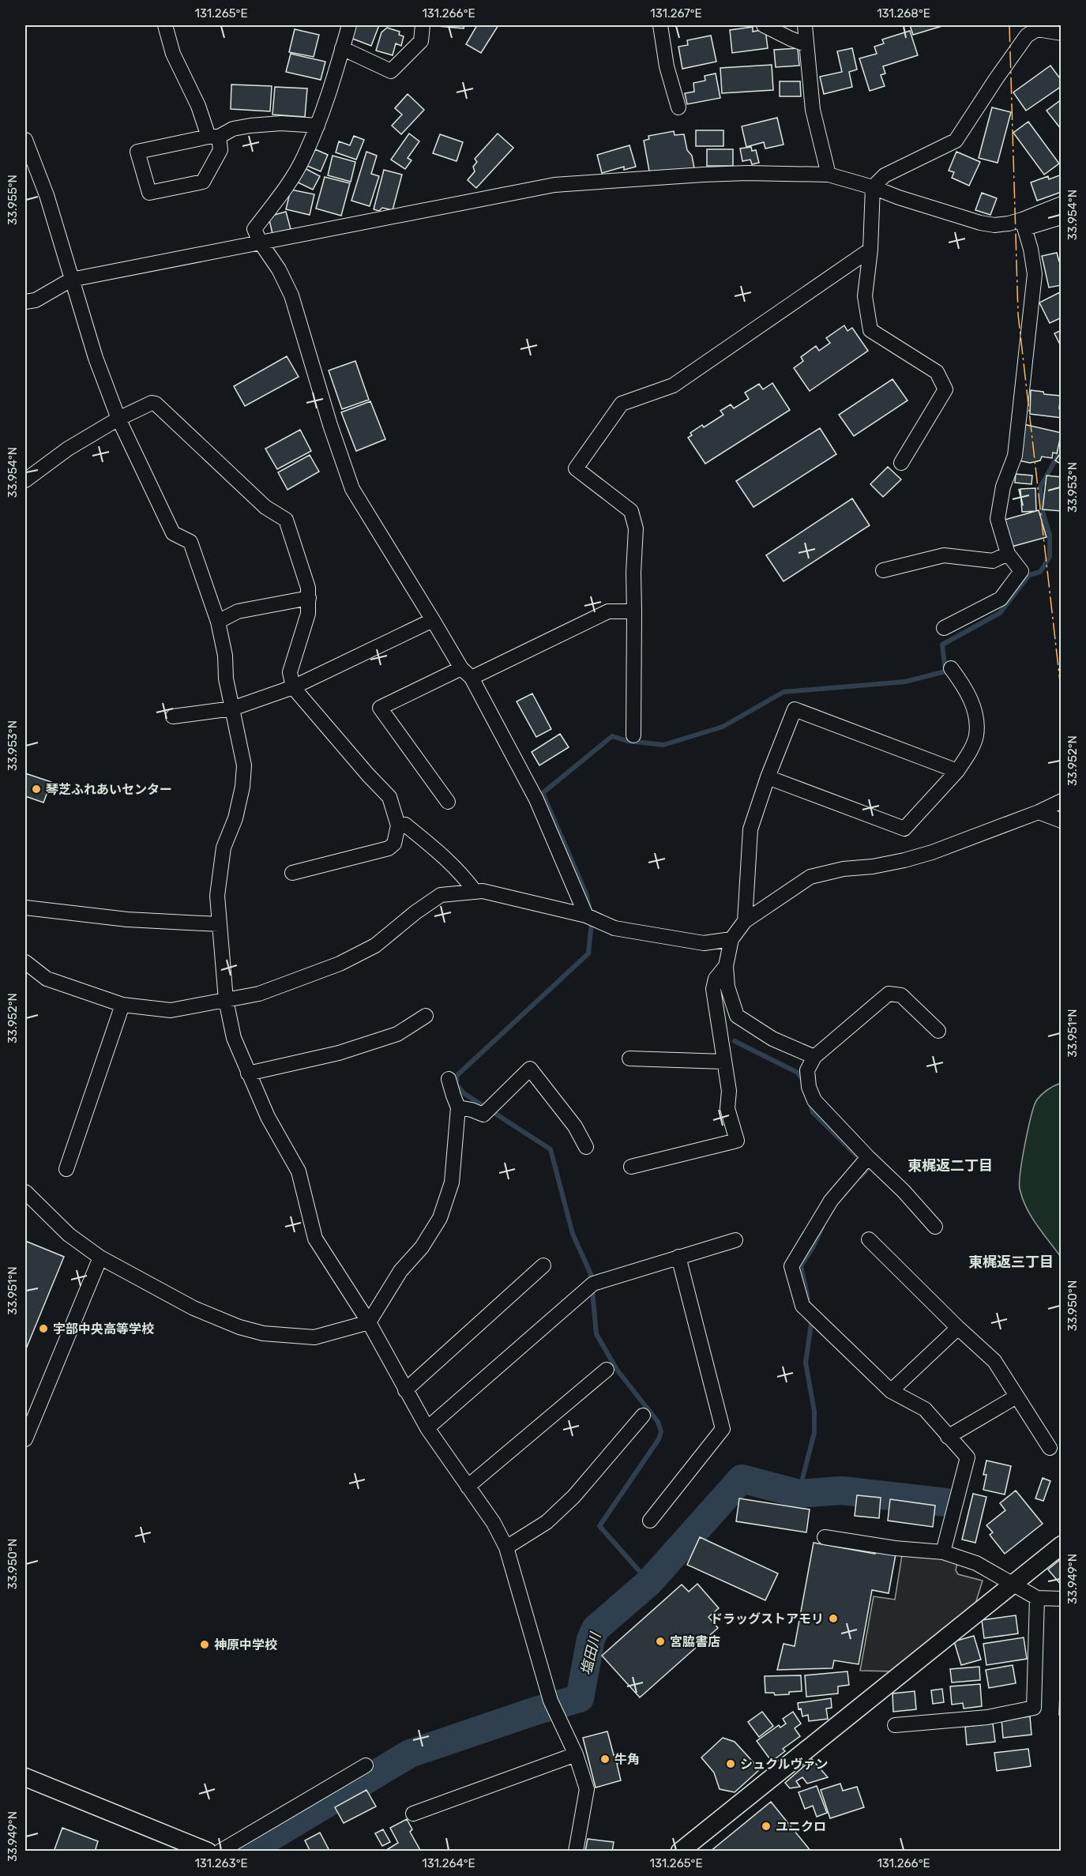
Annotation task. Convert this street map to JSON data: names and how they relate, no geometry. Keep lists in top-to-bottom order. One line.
{"districts":["東梶返二丁目","東梶返三丁目"],"water":["塩田川"],"places":["琴芝ふれあいセンター","宇部中央高等学校","ドラッグストアモリ","宮脇書店","神原中学校","牛角","シュクルヴァン","ユニクロ"],"coordinates":["131.265°E","131.266°E","131.267°E","131.268°E","33.955°N","33.954°N","33.953°N","33.952°N","33.951°N","33.950°N","33.949°N","131.263°E","131.264°E"]}
